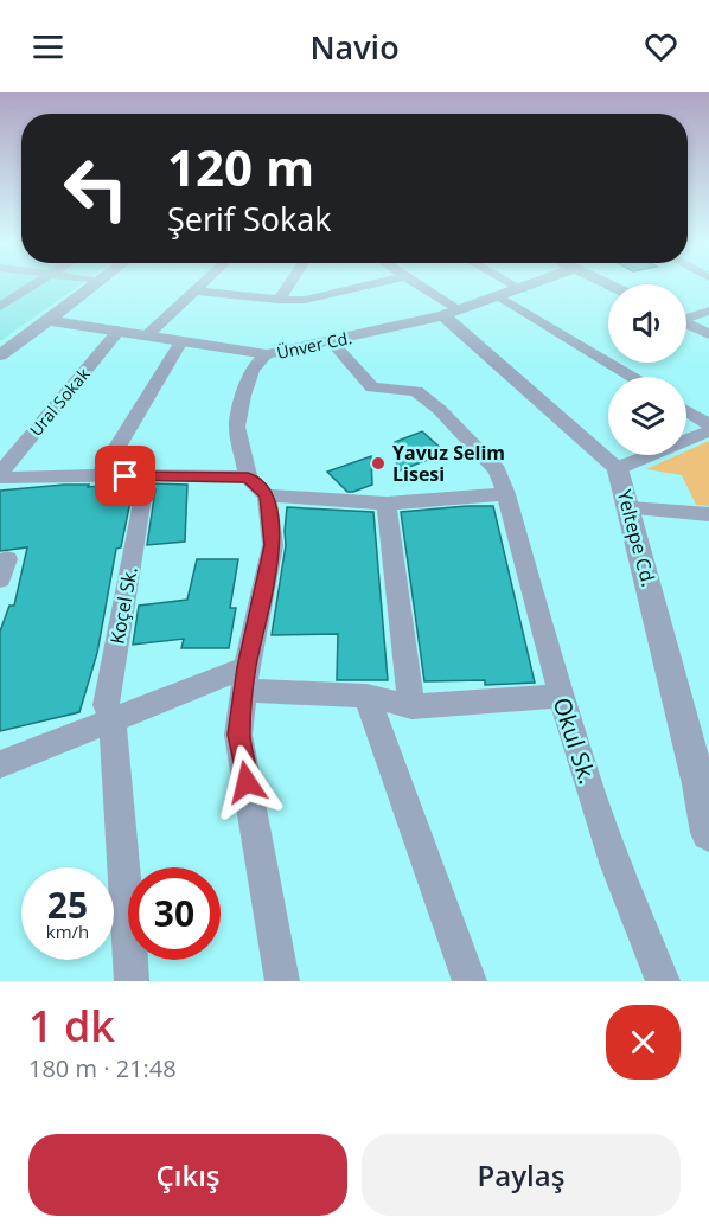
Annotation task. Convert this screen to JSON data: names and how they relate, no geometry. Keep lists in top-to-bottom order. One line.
{"streets":{"street":["Ünver Cd.","Ural Sokak","Yeltepe Cd.","Koçel Sk.","Okul Sk."]},"crossings":[["Ünver Cd.","Ural Sokak"],["Ünver Cd.","Yeltepe Cd."],["Ünver Cd.","Okul Sk."]],"places":["Yavuz Selim Lisesi"],"page":{"header":"Navio","turn":["120 m","Şerif Sokak"],"speed":"25 km/h","limit":"30","heading":["1 dk","180 m · 21:48"],"buttons":["Çıkış","Paylaş"]}}
